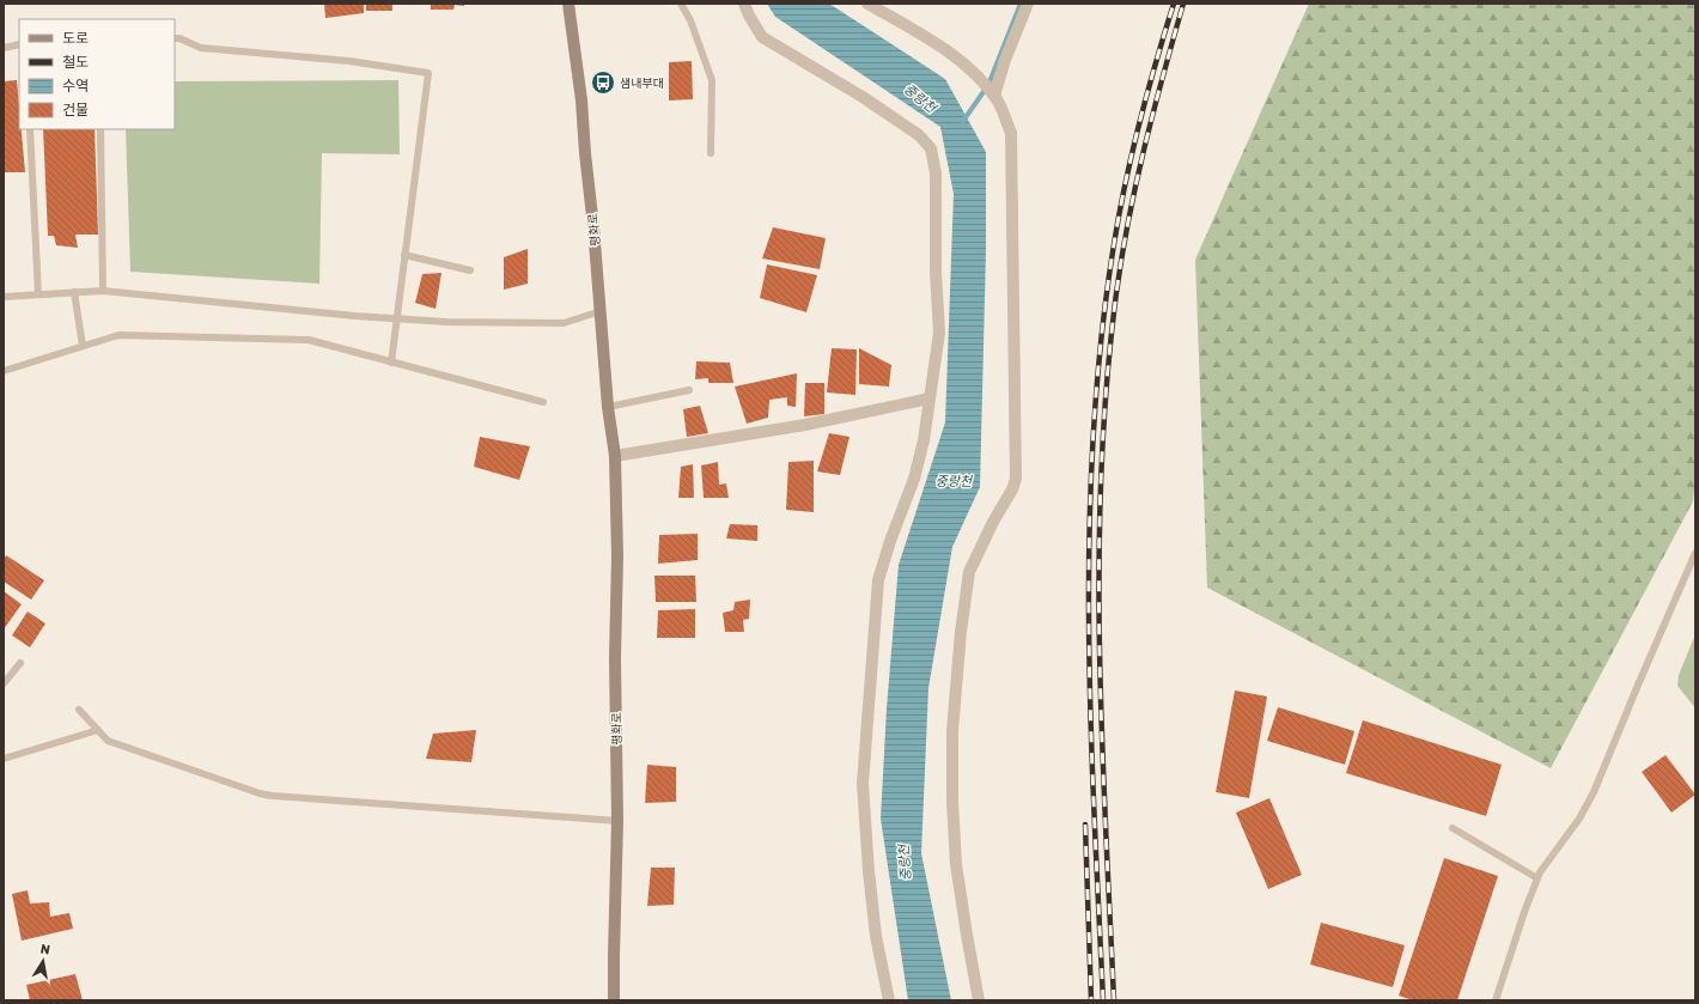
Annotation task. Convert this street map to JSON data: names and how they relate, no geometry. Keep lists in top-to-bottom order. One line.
{"streets":{"main road":["평화로"]},"water":["중랑천"],"places":{"bus stop":["샘내부대"]},"legend":["도로","철도","수역","건물"],"north":"top"}
